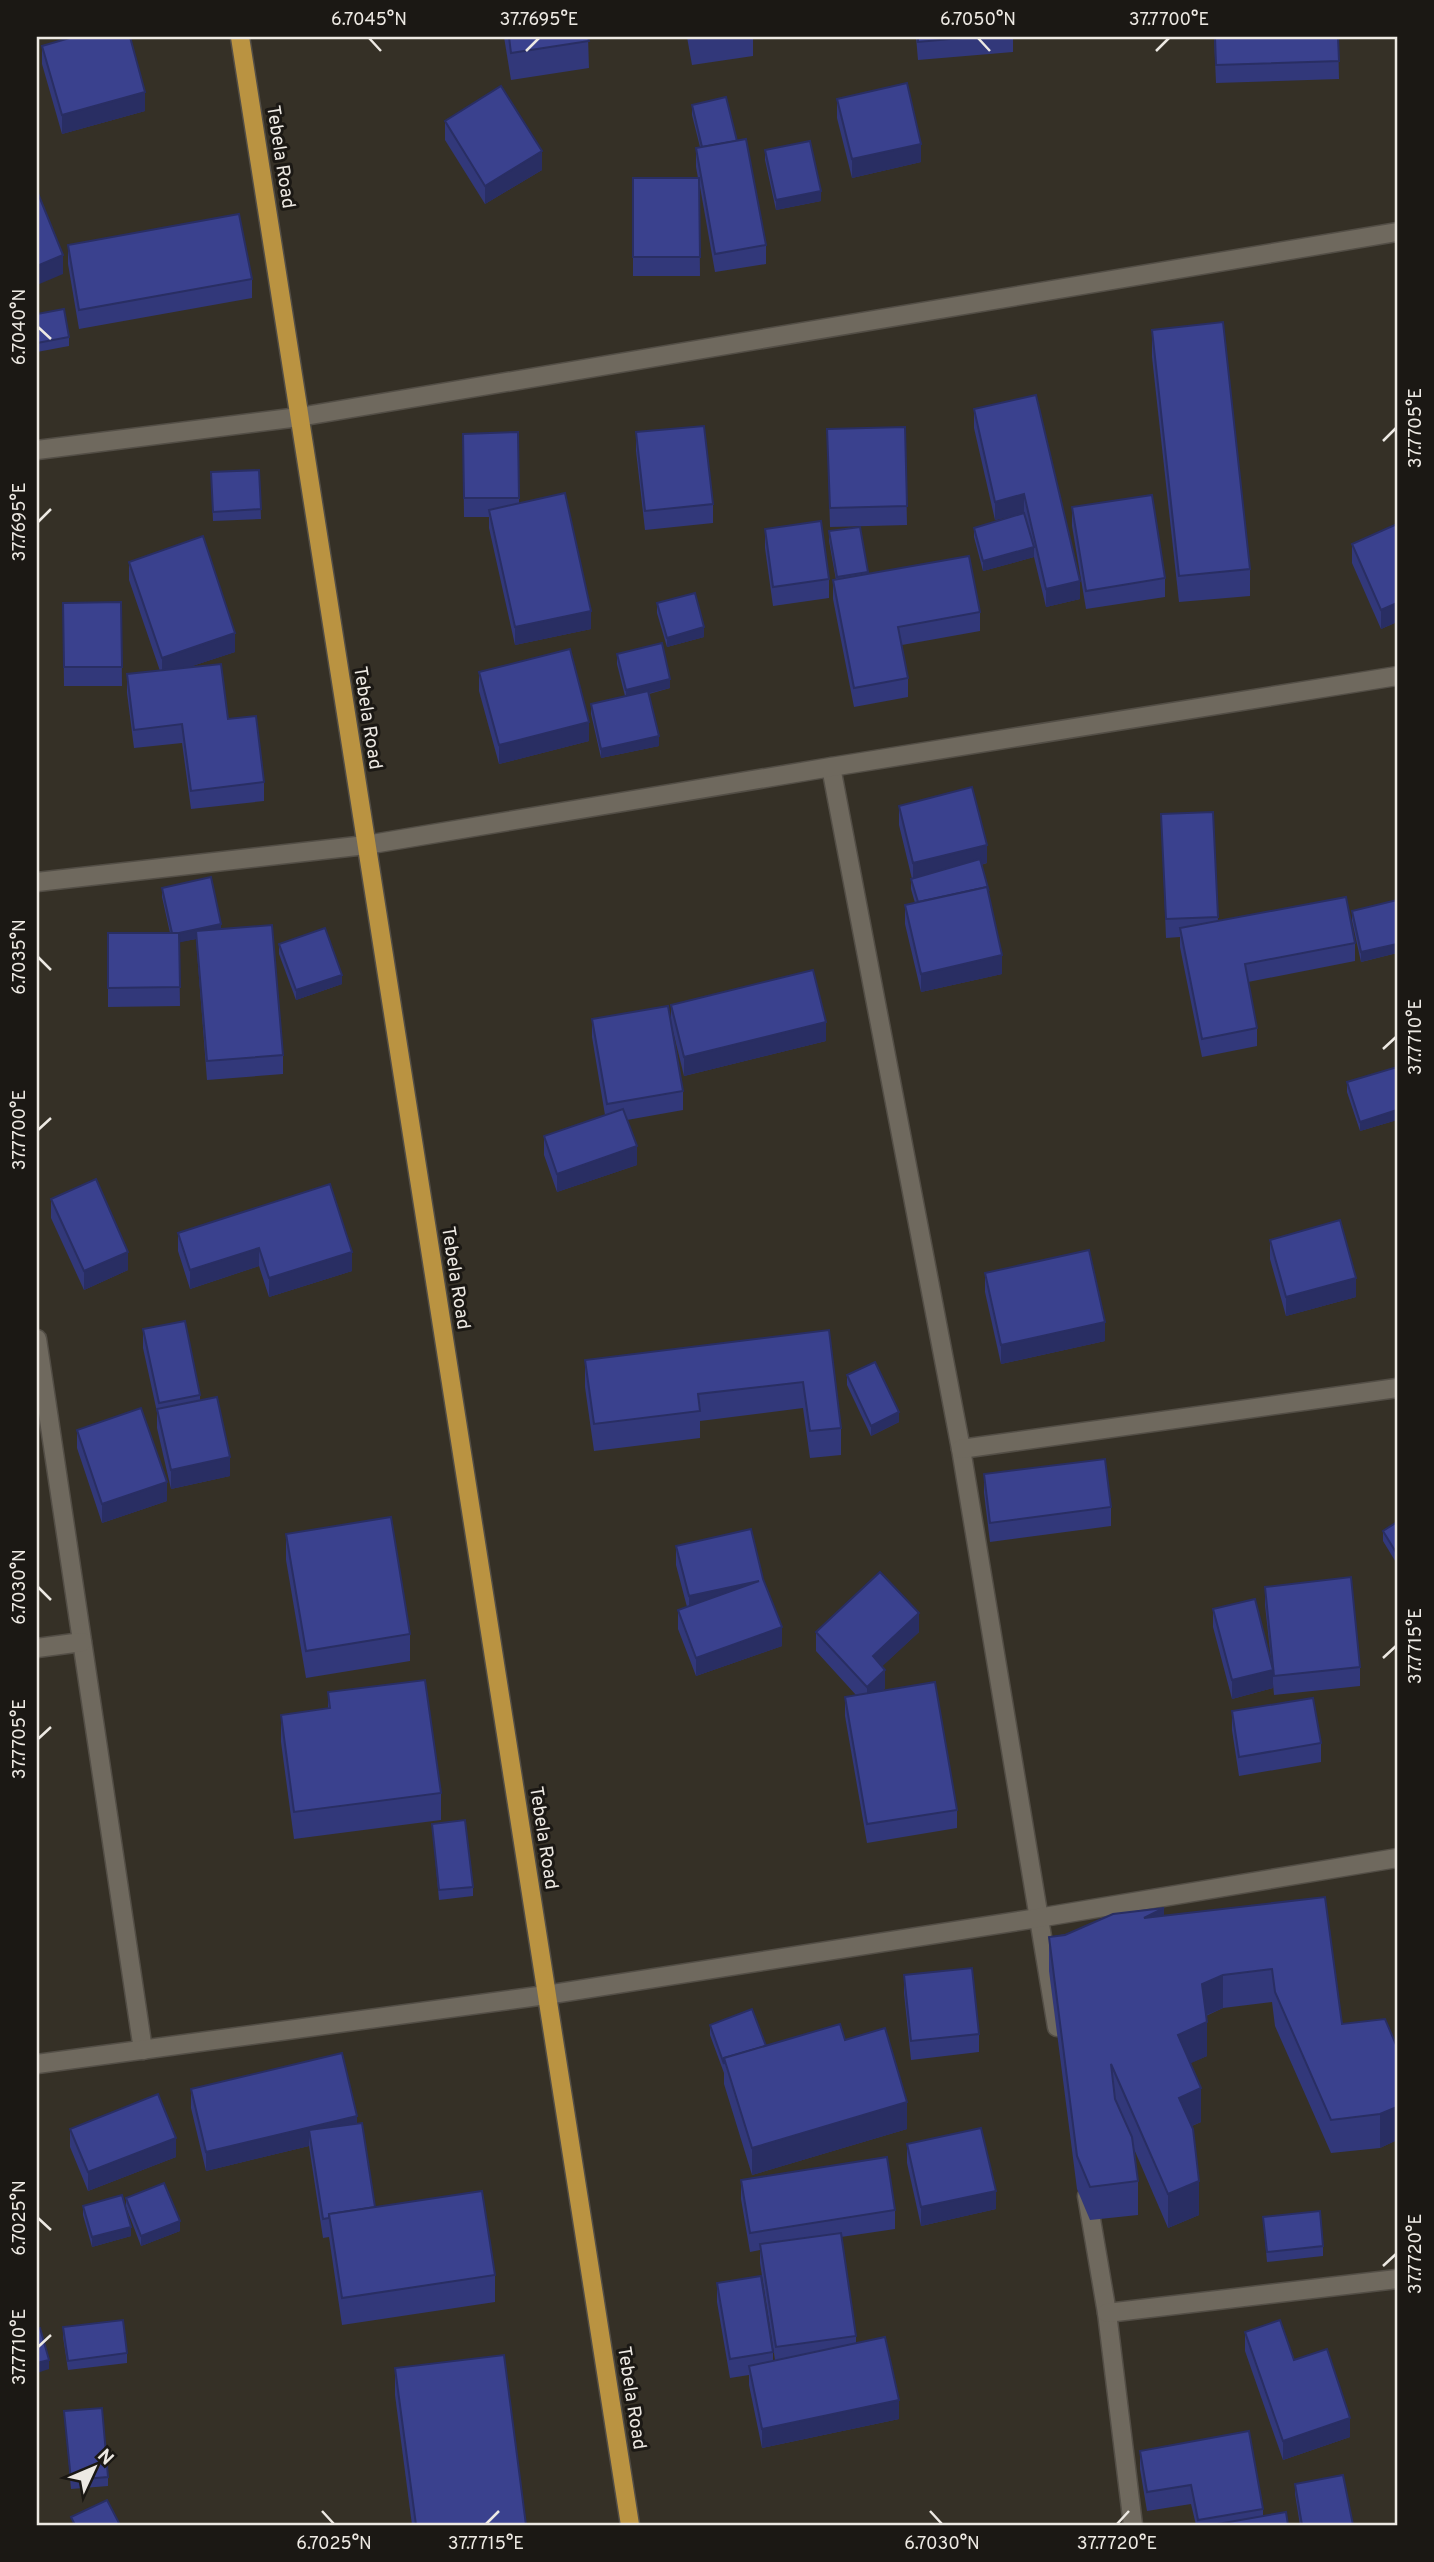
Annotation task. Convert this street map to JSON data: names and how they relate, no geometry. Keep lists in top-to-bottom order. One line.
{"streets":{"main road":["Tebela Road"]},"north":"top right","coordinates":["6.7045°N","37.7695°E","6.7050°N","37.7700°E","6.7040°N","37.7705°E","6.7035°N","37.7710°E","6.7030°N","37.7715°E","6.7025°N","37.7720°E"]}
